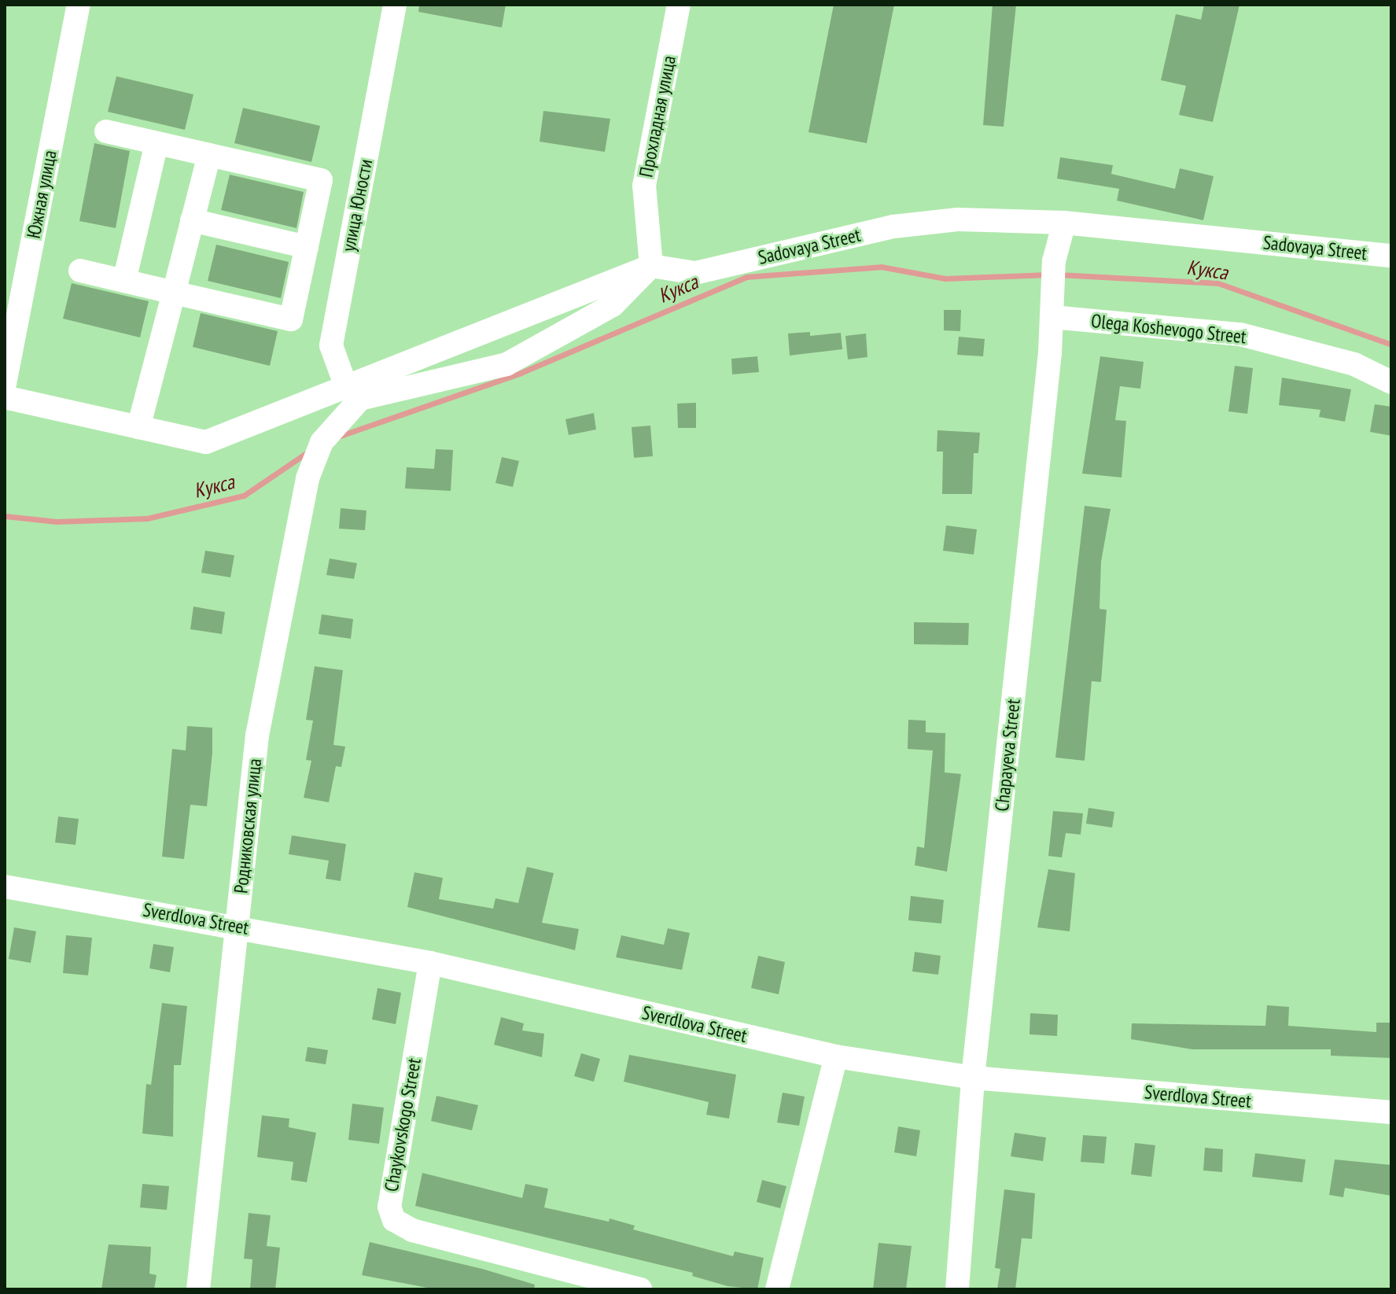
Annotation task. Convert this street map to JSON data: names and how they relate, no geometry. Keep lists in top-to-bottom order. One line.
{"streets":{"street":["Прохладная улица","Южная улица","улица Юности","Sadovaya Street","Olega Koshevogo Street","Chapayeva Street","Родниковская улица","Sverdlova Street","Chaykovskogo Street"]},"crossings":[["Прохладная улица","Sadovaya Street"],["улица Юности","Родниковская улица"],["Sadovaya Street","Chapayeva Street"],["Olega Koshevogo Street","Chapayeva Street"],["Chapayeva Street","Sverdlova Street"],["Родниковская улица","Sverdlova Street"],["Sverdlova Street","Chaykovskogo Street"]],"water":["Кукса"]}
